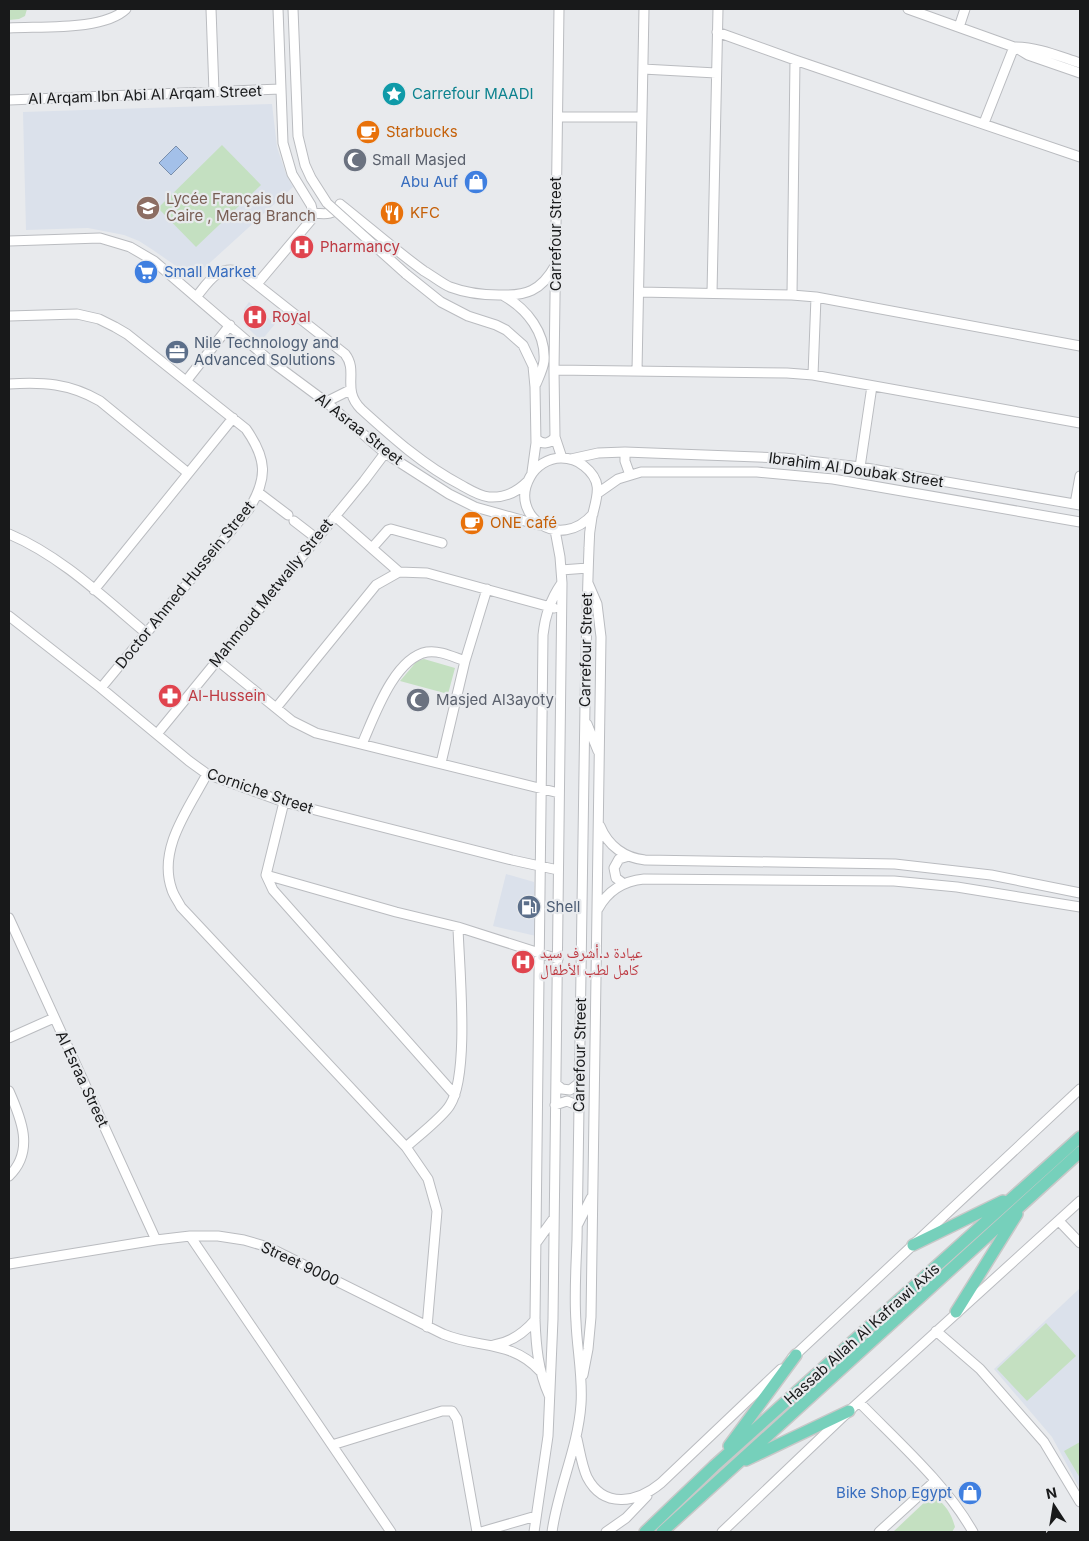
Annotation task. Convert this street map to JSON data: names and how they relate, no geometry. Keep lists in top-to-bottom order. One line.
{"streets":{"main road":["Hassab Allah Al Kafrawi Axis"],"street":["Al Arqam Ibn Abi Al Arqam Street","Carrefour Street","Al Asraa Street","Ibrahim Al Doubak Street","Doctor Ahmed Hussein Street","Mahmoud Metwally Street","Corniche Street","Al Esraa Street","Street 9000"]},"crossings":[["Carrefour Street","Al Asraa Street"],["Carrefour Street","Ibrahim Al Doubak Street"],["Carrefour Street","Corniche Street"],["Al Asraa Street","Ibrahim Al Doubak Street"],["Al Asraa Street","Mahmoud Metwally Street"],["Doctor Ahmed Hussein Street","Corniche Street"],["Mahmoud Metwally Street","Corniche Street"],["Al Esraa Street","Street 9000"]],"places":{"place":["Carrefour MAADI"],"cafe":["Starbucks","ONE café"],"mosque":["Small Masjed","Masjed Al3ayoty"],"shop":["Abu Auf","Bike Shop Egypt"],"school or university":["Lycée Français du Caire , Merag Branch"],"restaurant":["KFC"],"hospital":["Pharmancy","Royal","عيادة د.أشرف سيد كامل لطب الأطفال"],"supermarket":["Small Market"],"office":["Nile Technology and Advanced Solutions"],"pharmacy":["Al-Hussein"],"fuel station":["Shell"]},"north":"top"}
